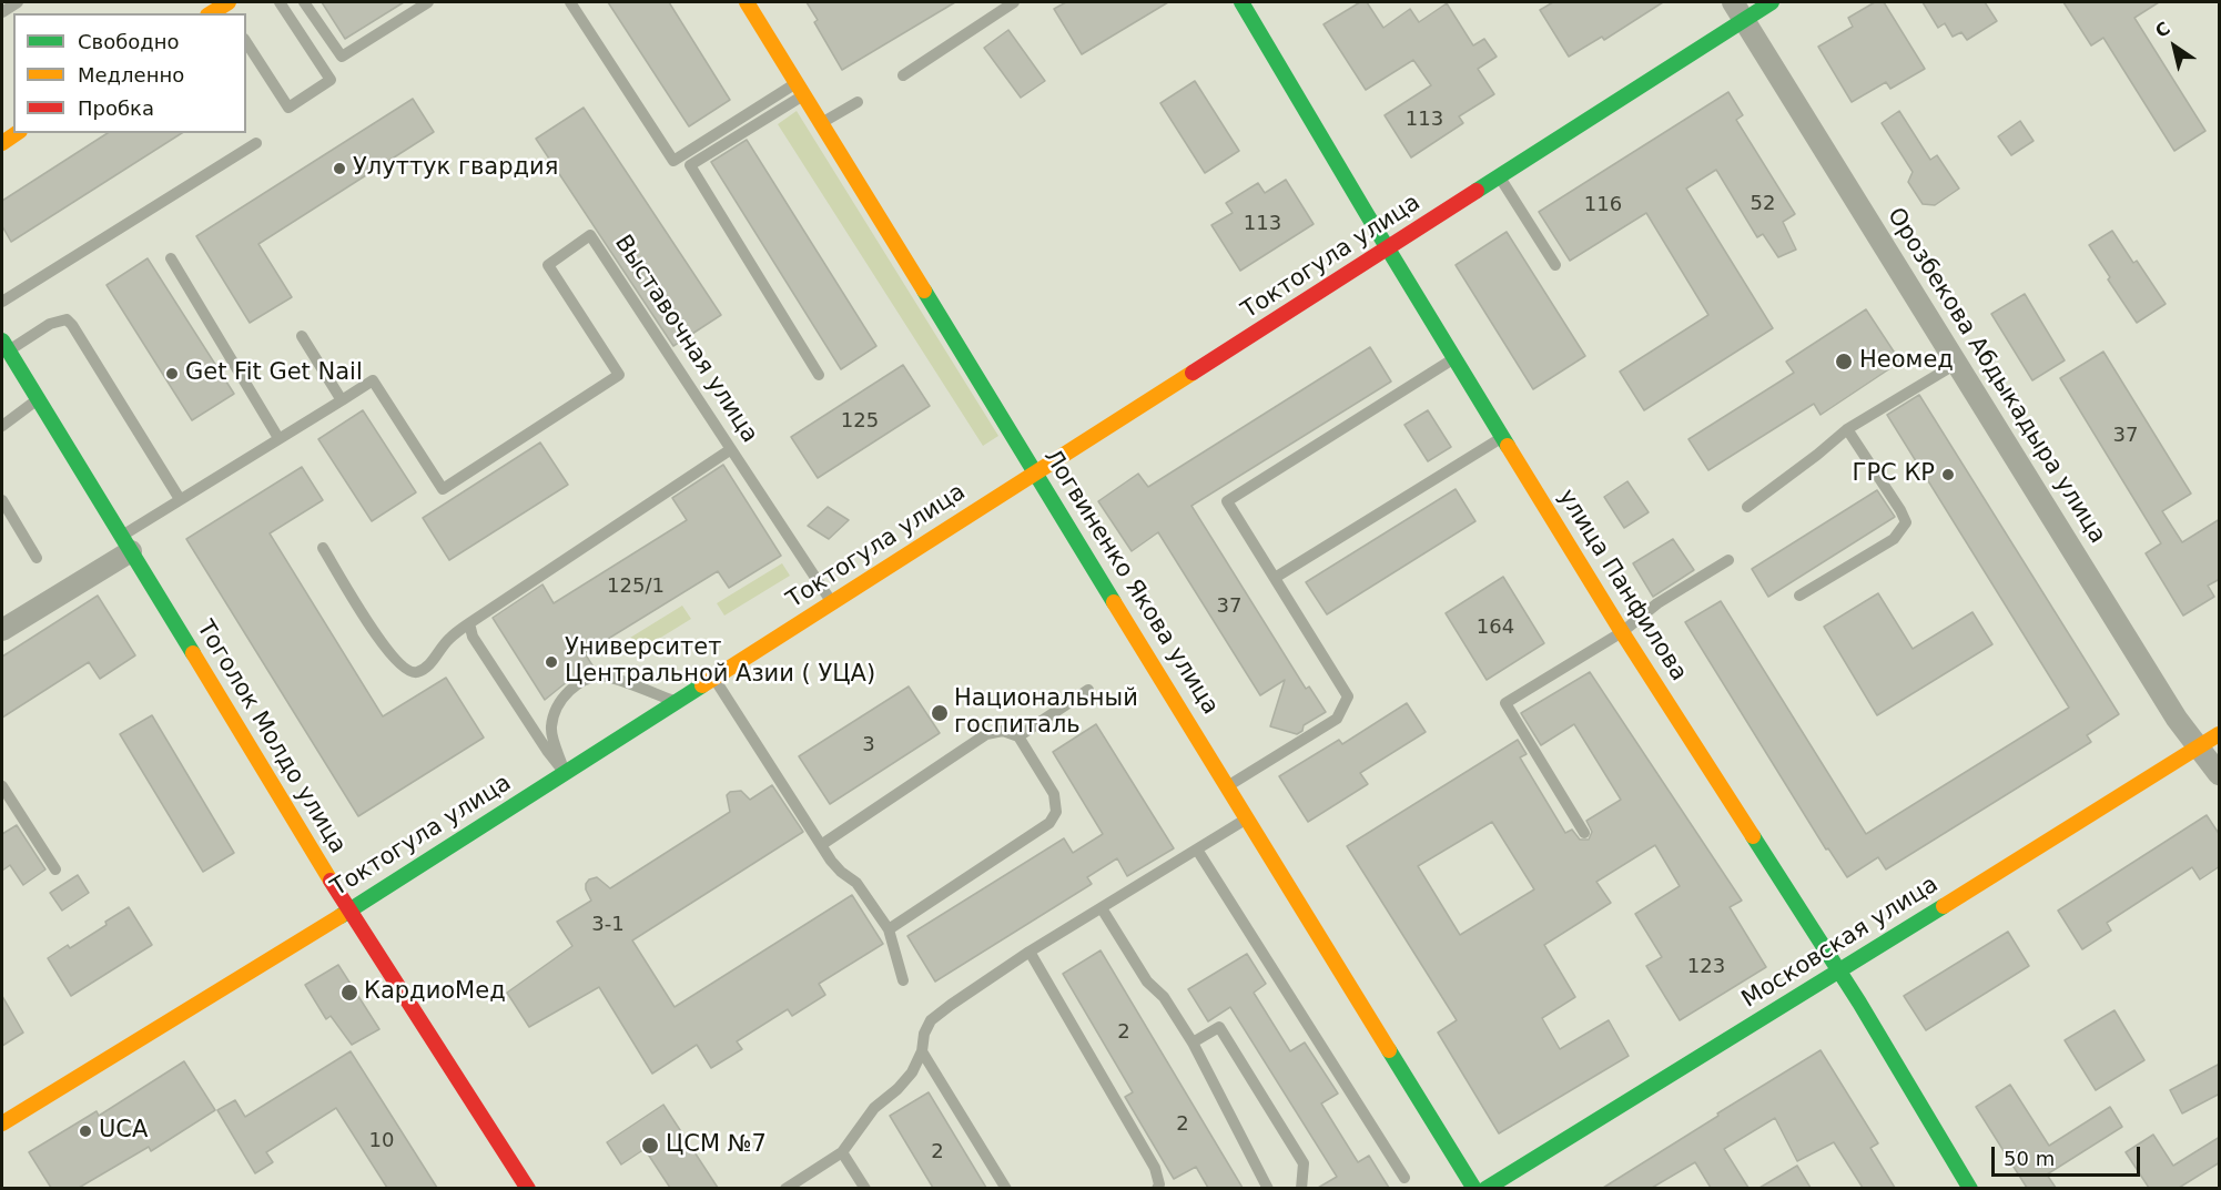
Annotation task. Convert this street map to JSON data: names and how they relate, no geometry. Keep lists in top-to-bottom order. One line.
{"streets":{"main road":["Токтогула улица","Логвиненко Якова улица","улица Панфилова","Тоголок Молдо улица","Московская улица"],"street":["Орозбекова Абдыкадыра улица"],"lane":["Выставочная улица"]},"crossings":[["Токтогула улица","Выставочная улица"],["Токтогула улица","Орозбекова Абдыкадыра улица"],["Токтогула улица","Логвиненко Якова улица"],["Токтогула улица","улица Панфилова"],["Токтогула улица","Тоголок Молдо улица"],["Орозбекова Абдыкадыра улица","Московская улица"],["улица Панфилова","Московская улица"]],"places":["Улуттук гвардия","Неомед","Get Fit Get Nail","ГРС КР","Университет Центральной Азии ( УЦА)","Национальный госпиталь","КардиоМед","UCA","ЦСМ №7"],"house_numbers":["113","52","116","113","125","37","125/1","37","164","3","3-1","123","2","2","10","2"],"legend":["Свободно","Медленно","Пробка"],"scale_bar":"50 m","north":"top left"}
